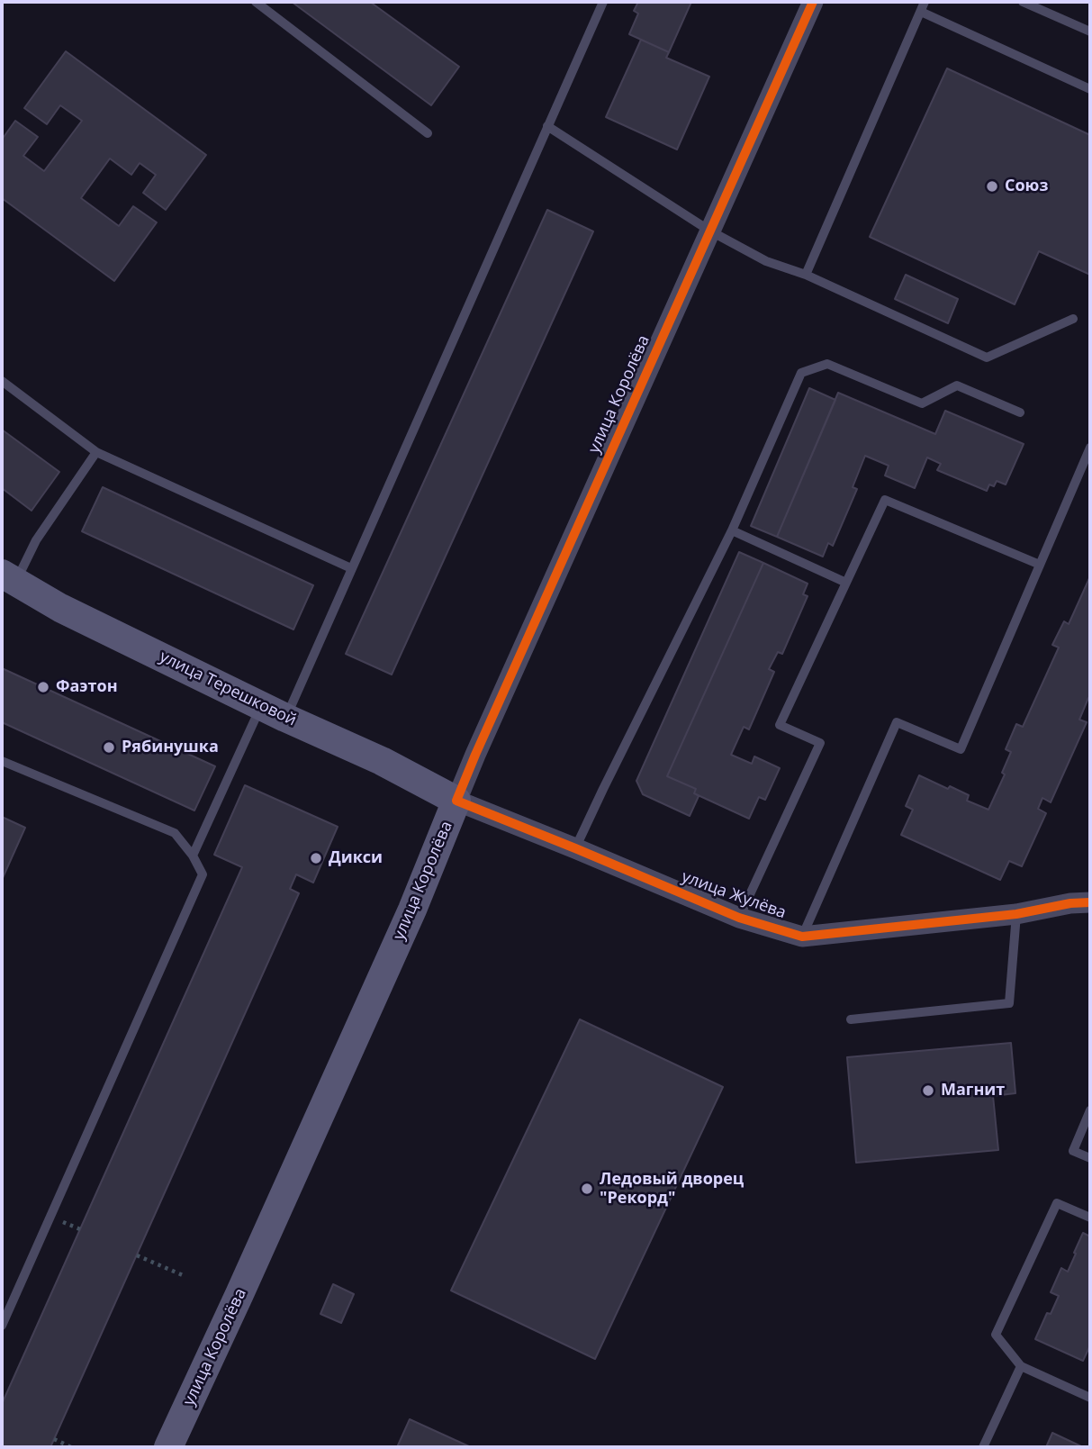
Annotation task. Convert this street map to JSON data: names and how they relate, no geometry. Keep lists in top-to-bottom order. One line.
{"streets":{"main road":["улица Королёва","улица Терешковой"],"street":["улица Жулёва"]},"crossings":[["улица Королёва","улица Терешковой"],["улица Королёва","улица Жулёва"],["улица Терешковой","улица Жулёва"]],"places":["Союз","Фаэтон","Рябинушка","Дикси","Магнит","Ледовый дворец \"Рекорд\""]}
